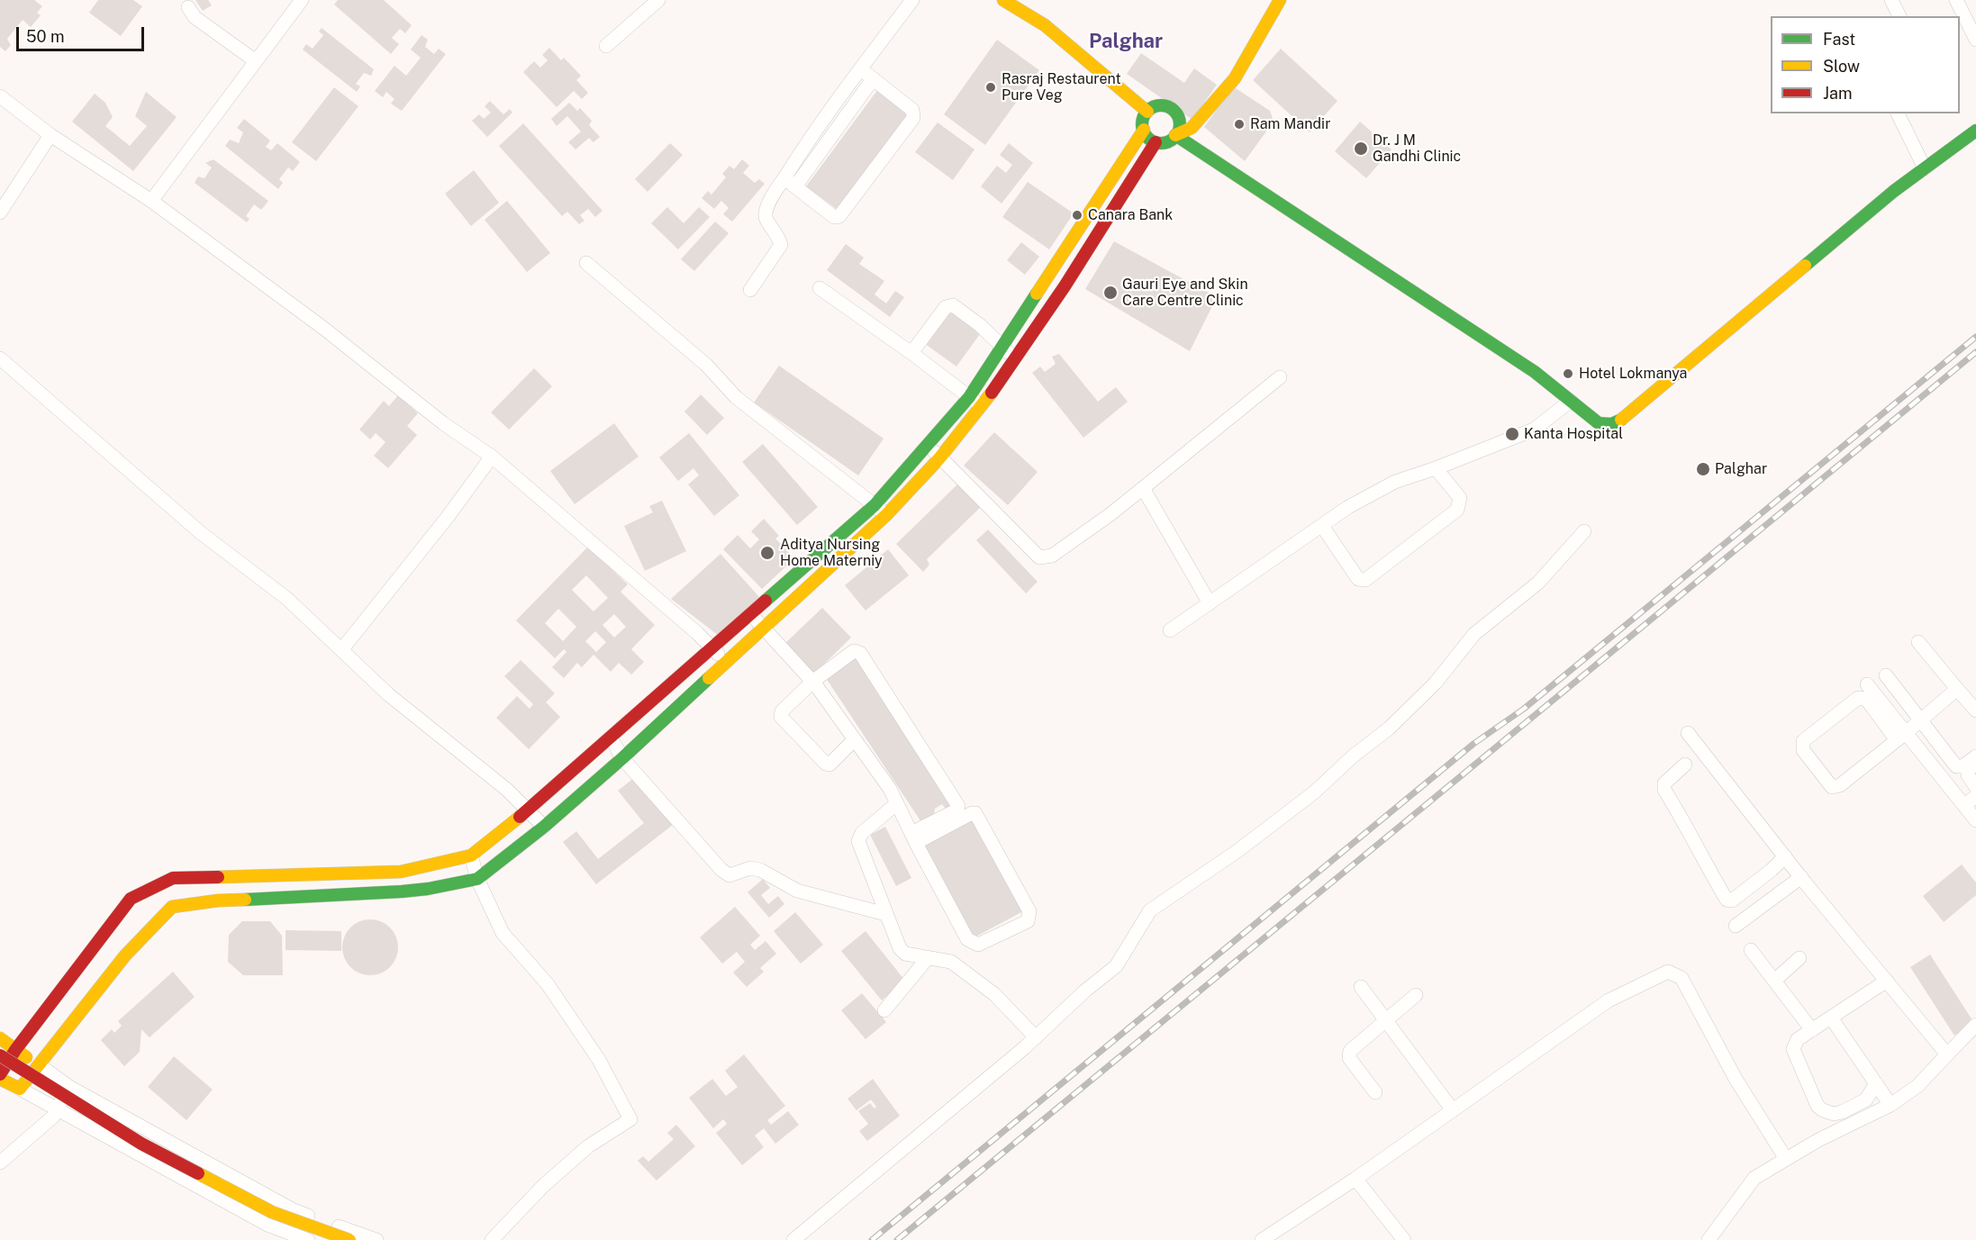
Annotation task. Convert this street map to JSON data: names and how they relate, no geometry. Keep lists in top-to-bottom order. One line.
{"districts":["Palghar"],"places":["Rasraj Restaurent Pure Veg","Ram Mandir","Dr. J M Gandhi Clinic","Canara Bank","Gauri Eye and Skin Care Centre Clinic","Hotel Lokmanya","Kanta Hospital","Palghar","Aditya Nursing Home Materniy"],"legend":["Fast","Slow","Jam"],"scale_bar":"50 m"}
